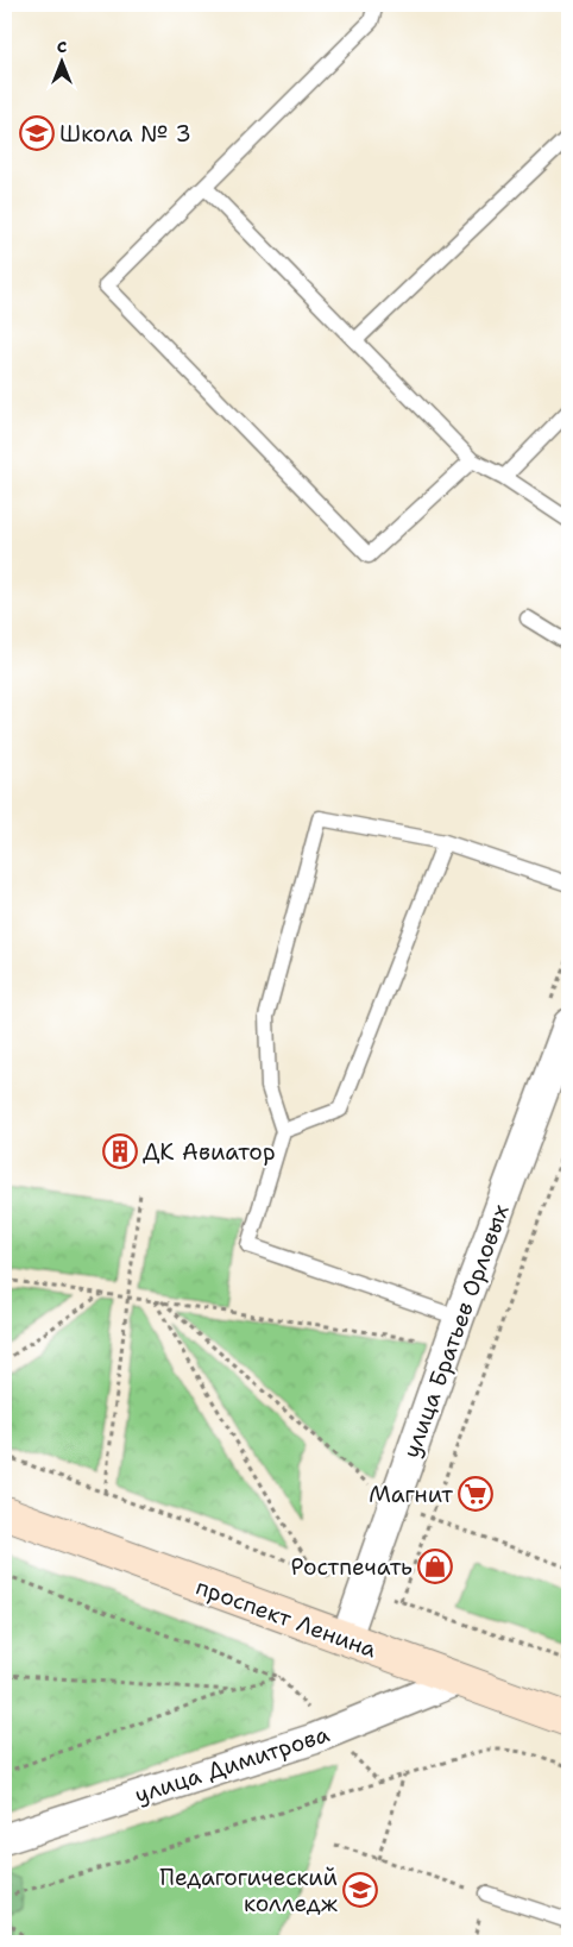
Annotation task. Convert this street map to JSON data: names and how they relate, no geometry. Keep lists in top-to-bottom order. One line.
{"streets":{"main road":["проспект Ленина"],"street":["улица Братьев Орловых","улица Димитрова"]},"crossings":[["улица Братьев Орловых","проспект Ленина"],["проспект Ленина","улица Димитрова"]],"places":{"school or university":["Школа № 3","Педагогический колледж"],"building":["ДК Авиатор"],"supermarket":["Магнит"],"shop":["Ростпечать"]},"north":"top"}
